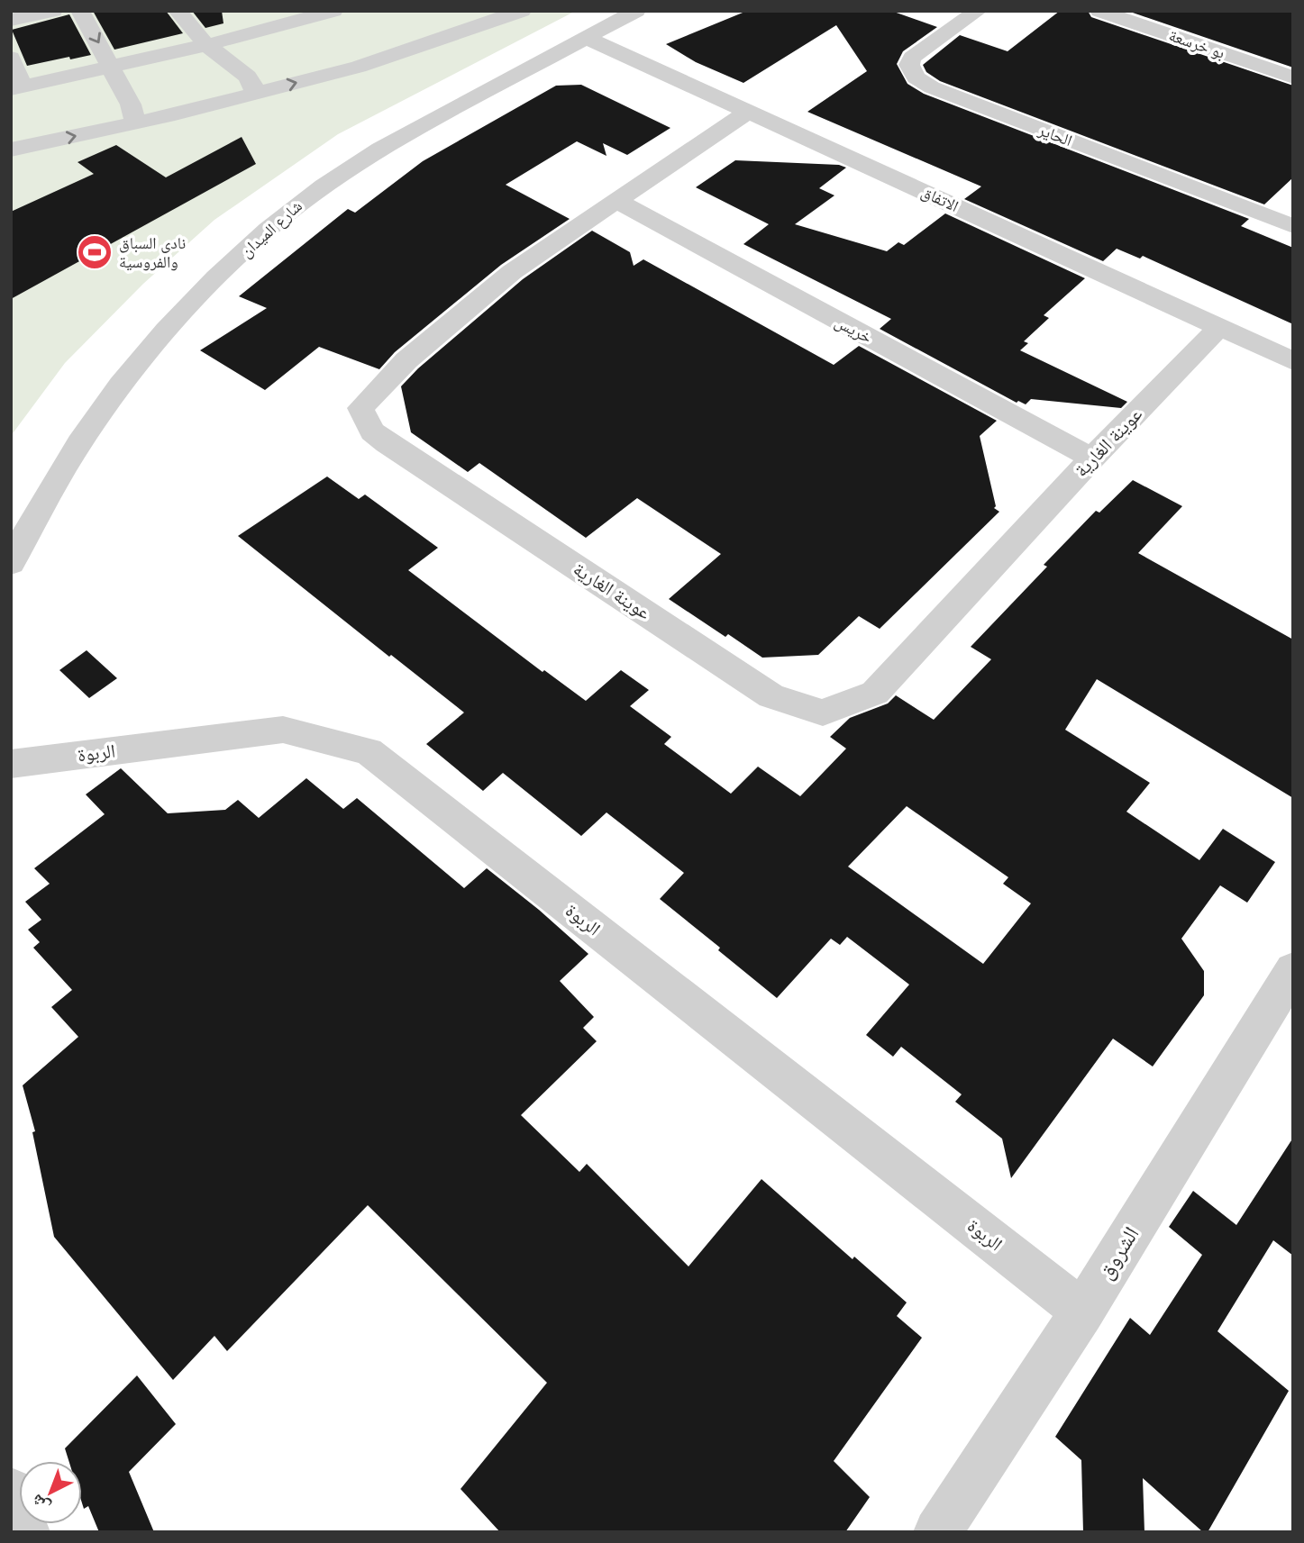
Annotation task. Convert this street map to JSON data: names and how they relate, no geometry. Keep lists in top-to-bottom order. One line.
{"streets":{"street":["بو خرسعة","الحاير","الاتفاق","شارع الميدان","خريس","عوينة الغارية","الربوة","الشروق"]},"crossings":[["الاتفاق","شارع الميدان"],["الاتفاق","عوينة الغارية"],["خريس","عوينة الغارية"],["الربوة","الشروق"]],"places":{"sports":["نادي السباق والفروسية"]},"north":"bottom left"}
